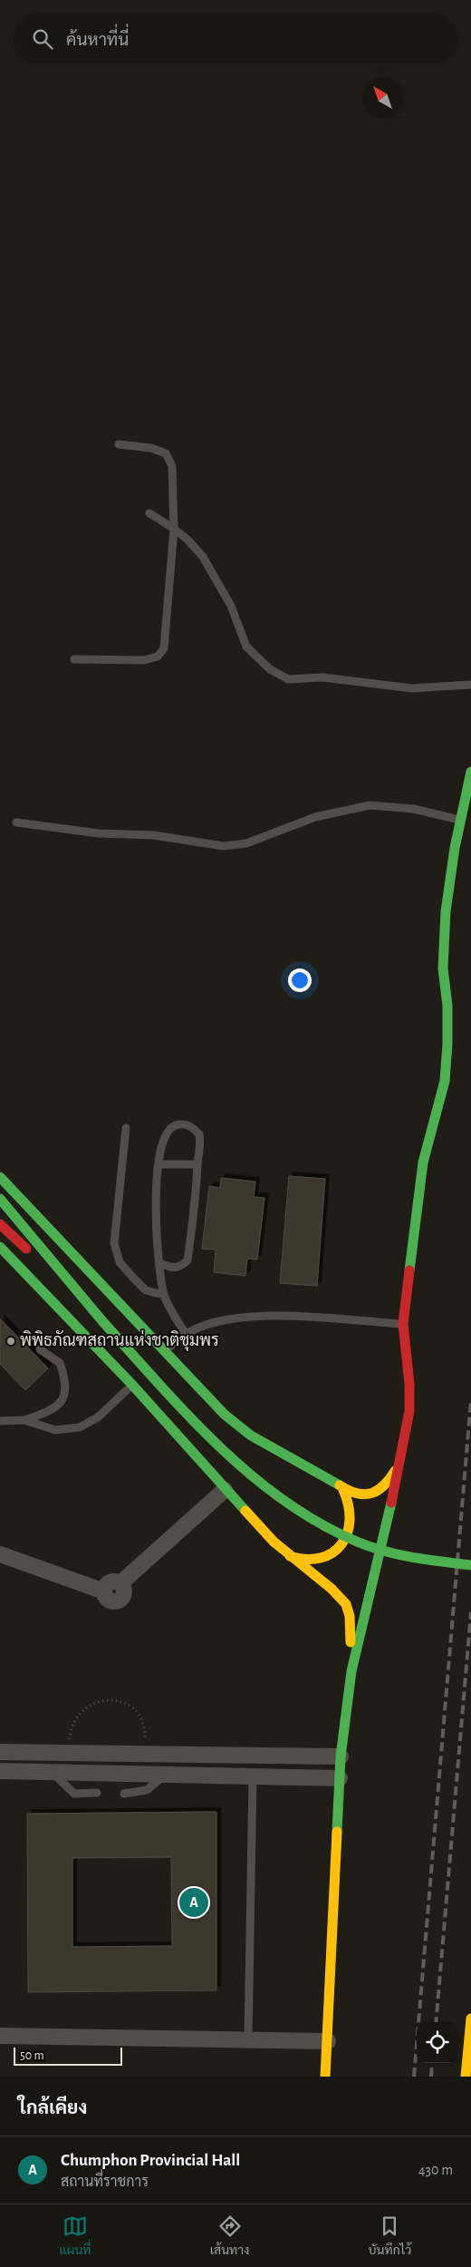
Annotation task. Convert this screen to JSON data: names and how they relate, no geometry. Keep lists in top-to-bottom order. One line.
{"places":["พิพิธภัณฑสถานแห่งชาติชุมพร"],"scale_bar":"50 m","north":"top left","page":{"search":"ค้นหาที่นี่","pins":"A","scale":"50 m","heading":"ใกล้เคียง","list":[{"mark":"A","name":"Chumphon Provincial Hall","note":"สถานที่ราชการ","value":"430 m"}],"nav":["แผนที่","เส้นทาง","บันทึกไว้"]}}
